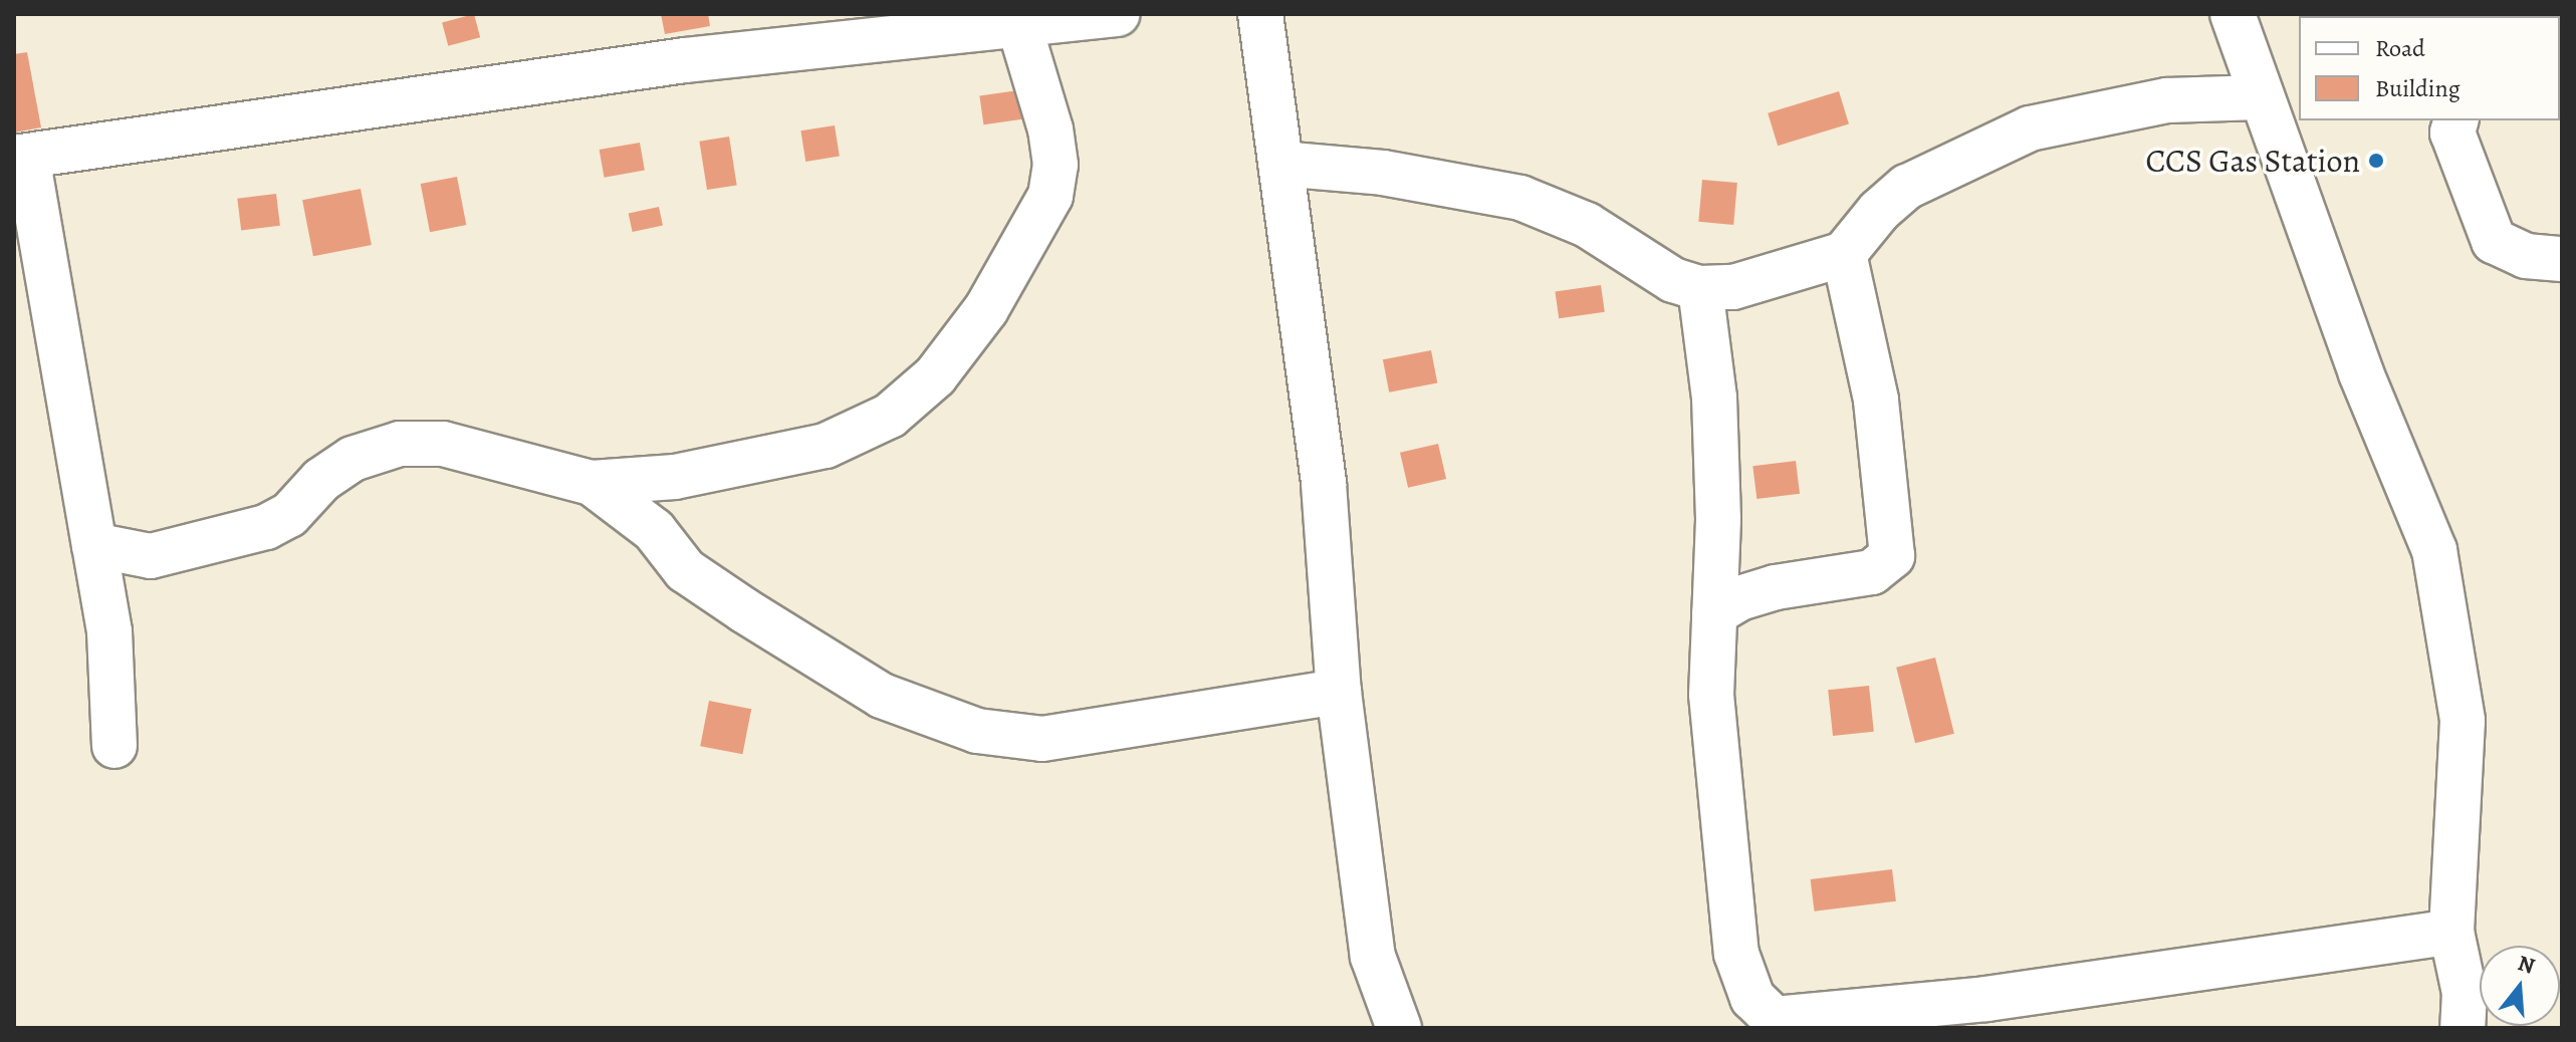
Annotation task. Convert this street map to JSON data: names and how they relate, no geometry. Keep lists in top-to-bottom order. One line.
{"places":["CCS Gas Station"],"legend":["Road","Building"],"north":"top"}
